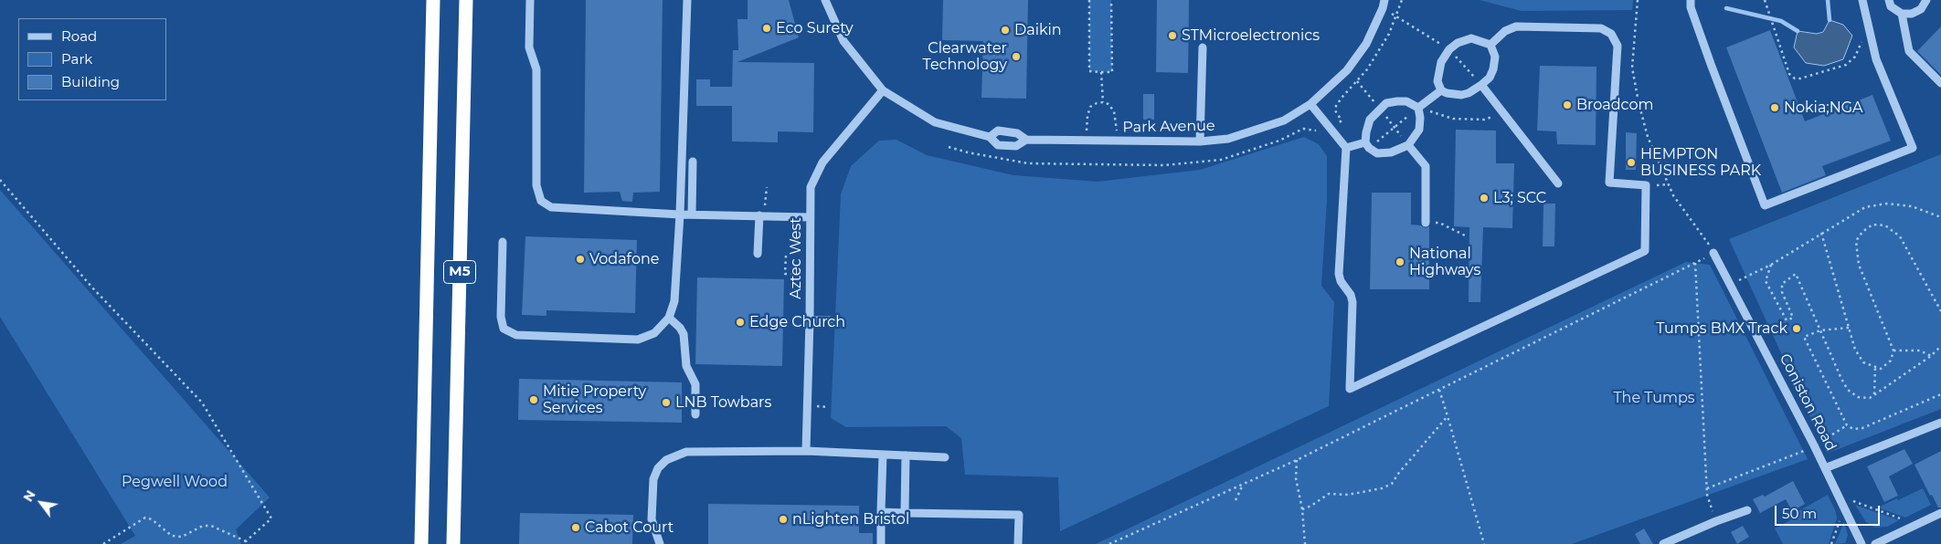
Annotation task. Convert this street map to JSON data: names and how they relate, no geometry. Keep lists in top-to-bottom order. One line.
{"streets":{"highway":["M5"],"street":["Park Avenue","Aztec West","Coniston Road"]},"crossings":[["Park Avenue","Aztec West"]],"parks":["The Tumps","Pegwell Wood"],"places":["Eco Surety","Daikin","STMicroelectronics","Clearwater Technology","Broadcom","Nokia;NGA","HEMPTON BUSINESS PARK","L3; SCC","Vodafone","National Highways","Edge Church","Tumps BMX Track","Mitie Property Services","LNB Towbars","nLighten Bristol","Cabot Court"],"legend":["Road","Park","Building"],"scale_bar":"50 m","north":"top left"}
